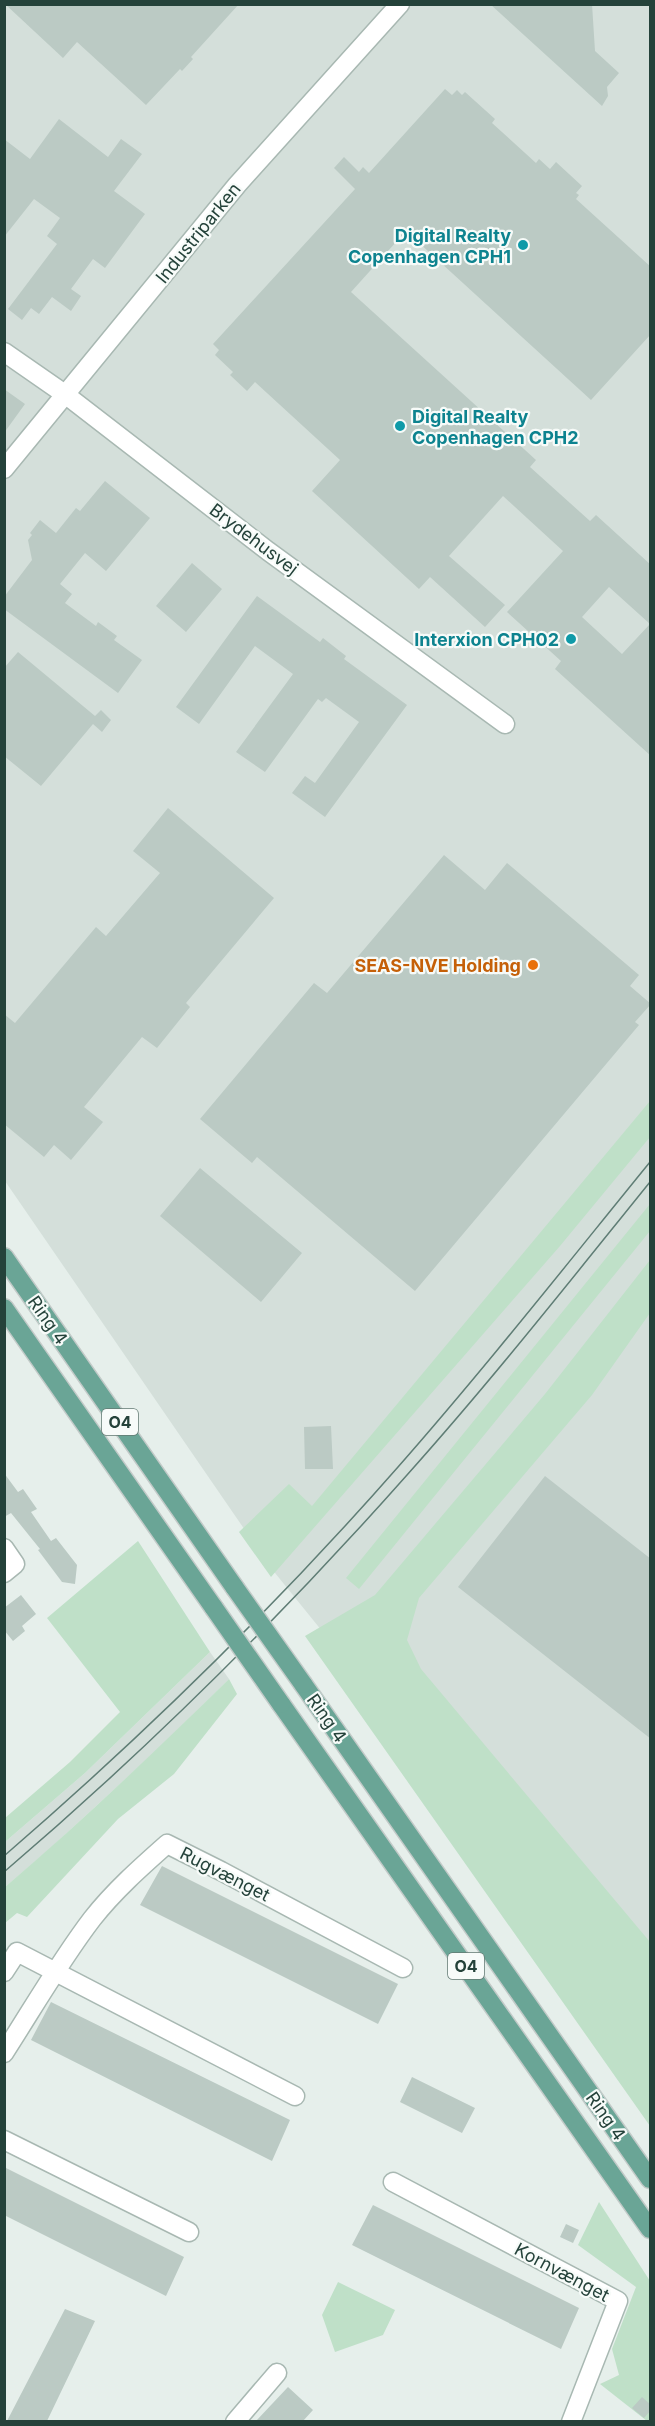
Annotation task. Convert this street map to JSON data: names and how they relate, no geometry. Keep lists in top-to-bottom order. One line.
{"streets":{"main road":["Ring 4","O4"],"street":["Industriparken","Brydehusvej","Rugvænget","Kornvænget"]},"crossings":[["Industriparken","Brydehusvej"]],"places":["Digital Realty Copenhagen CPH1","Digital Realty Copenhagen CPH2","Interxion CPH02","SEAS-NVE Holding"]}
